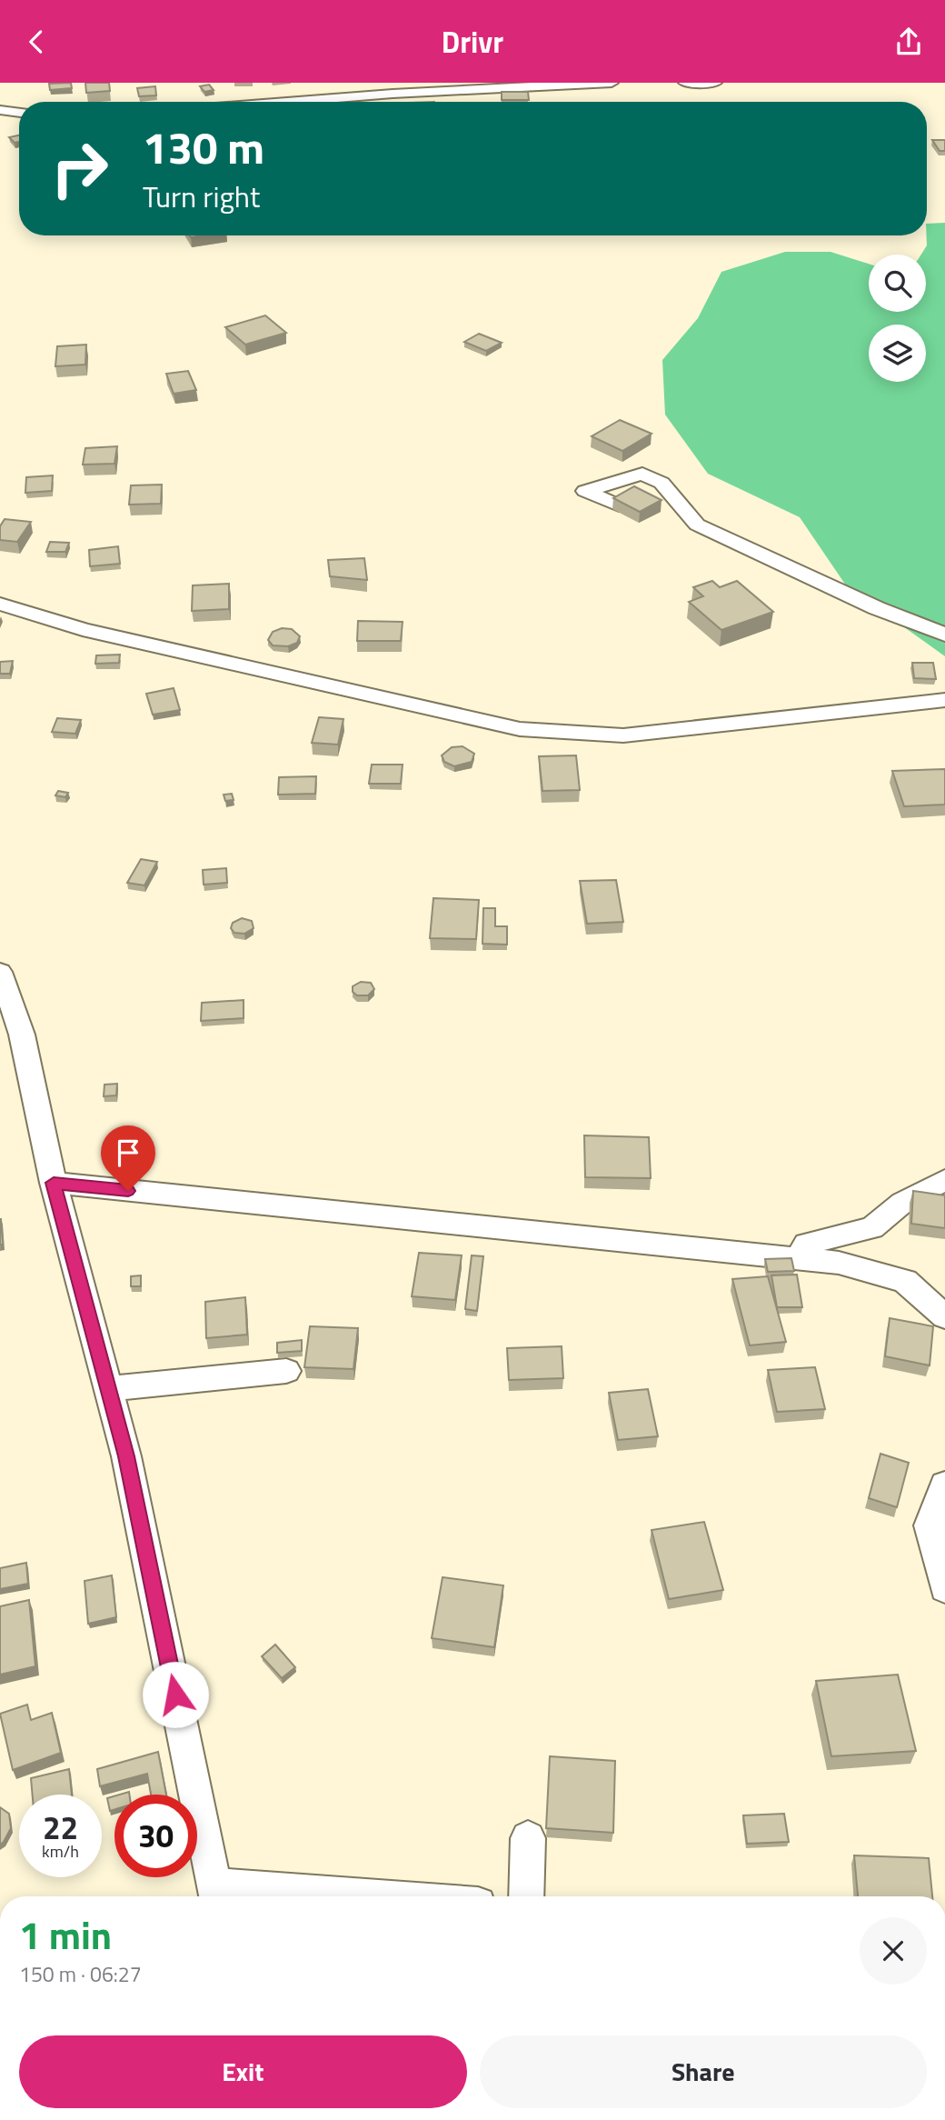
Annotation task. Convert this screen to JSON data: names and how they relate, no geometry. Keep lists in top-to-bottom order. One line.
{"page":{"header":"Drivr","turn":["130 m","Turn right"],"speed":"22 km/h","limit":"30","heading":["1 min","150 m · 06:27"],"buttons":["Exit","Share"]}}
